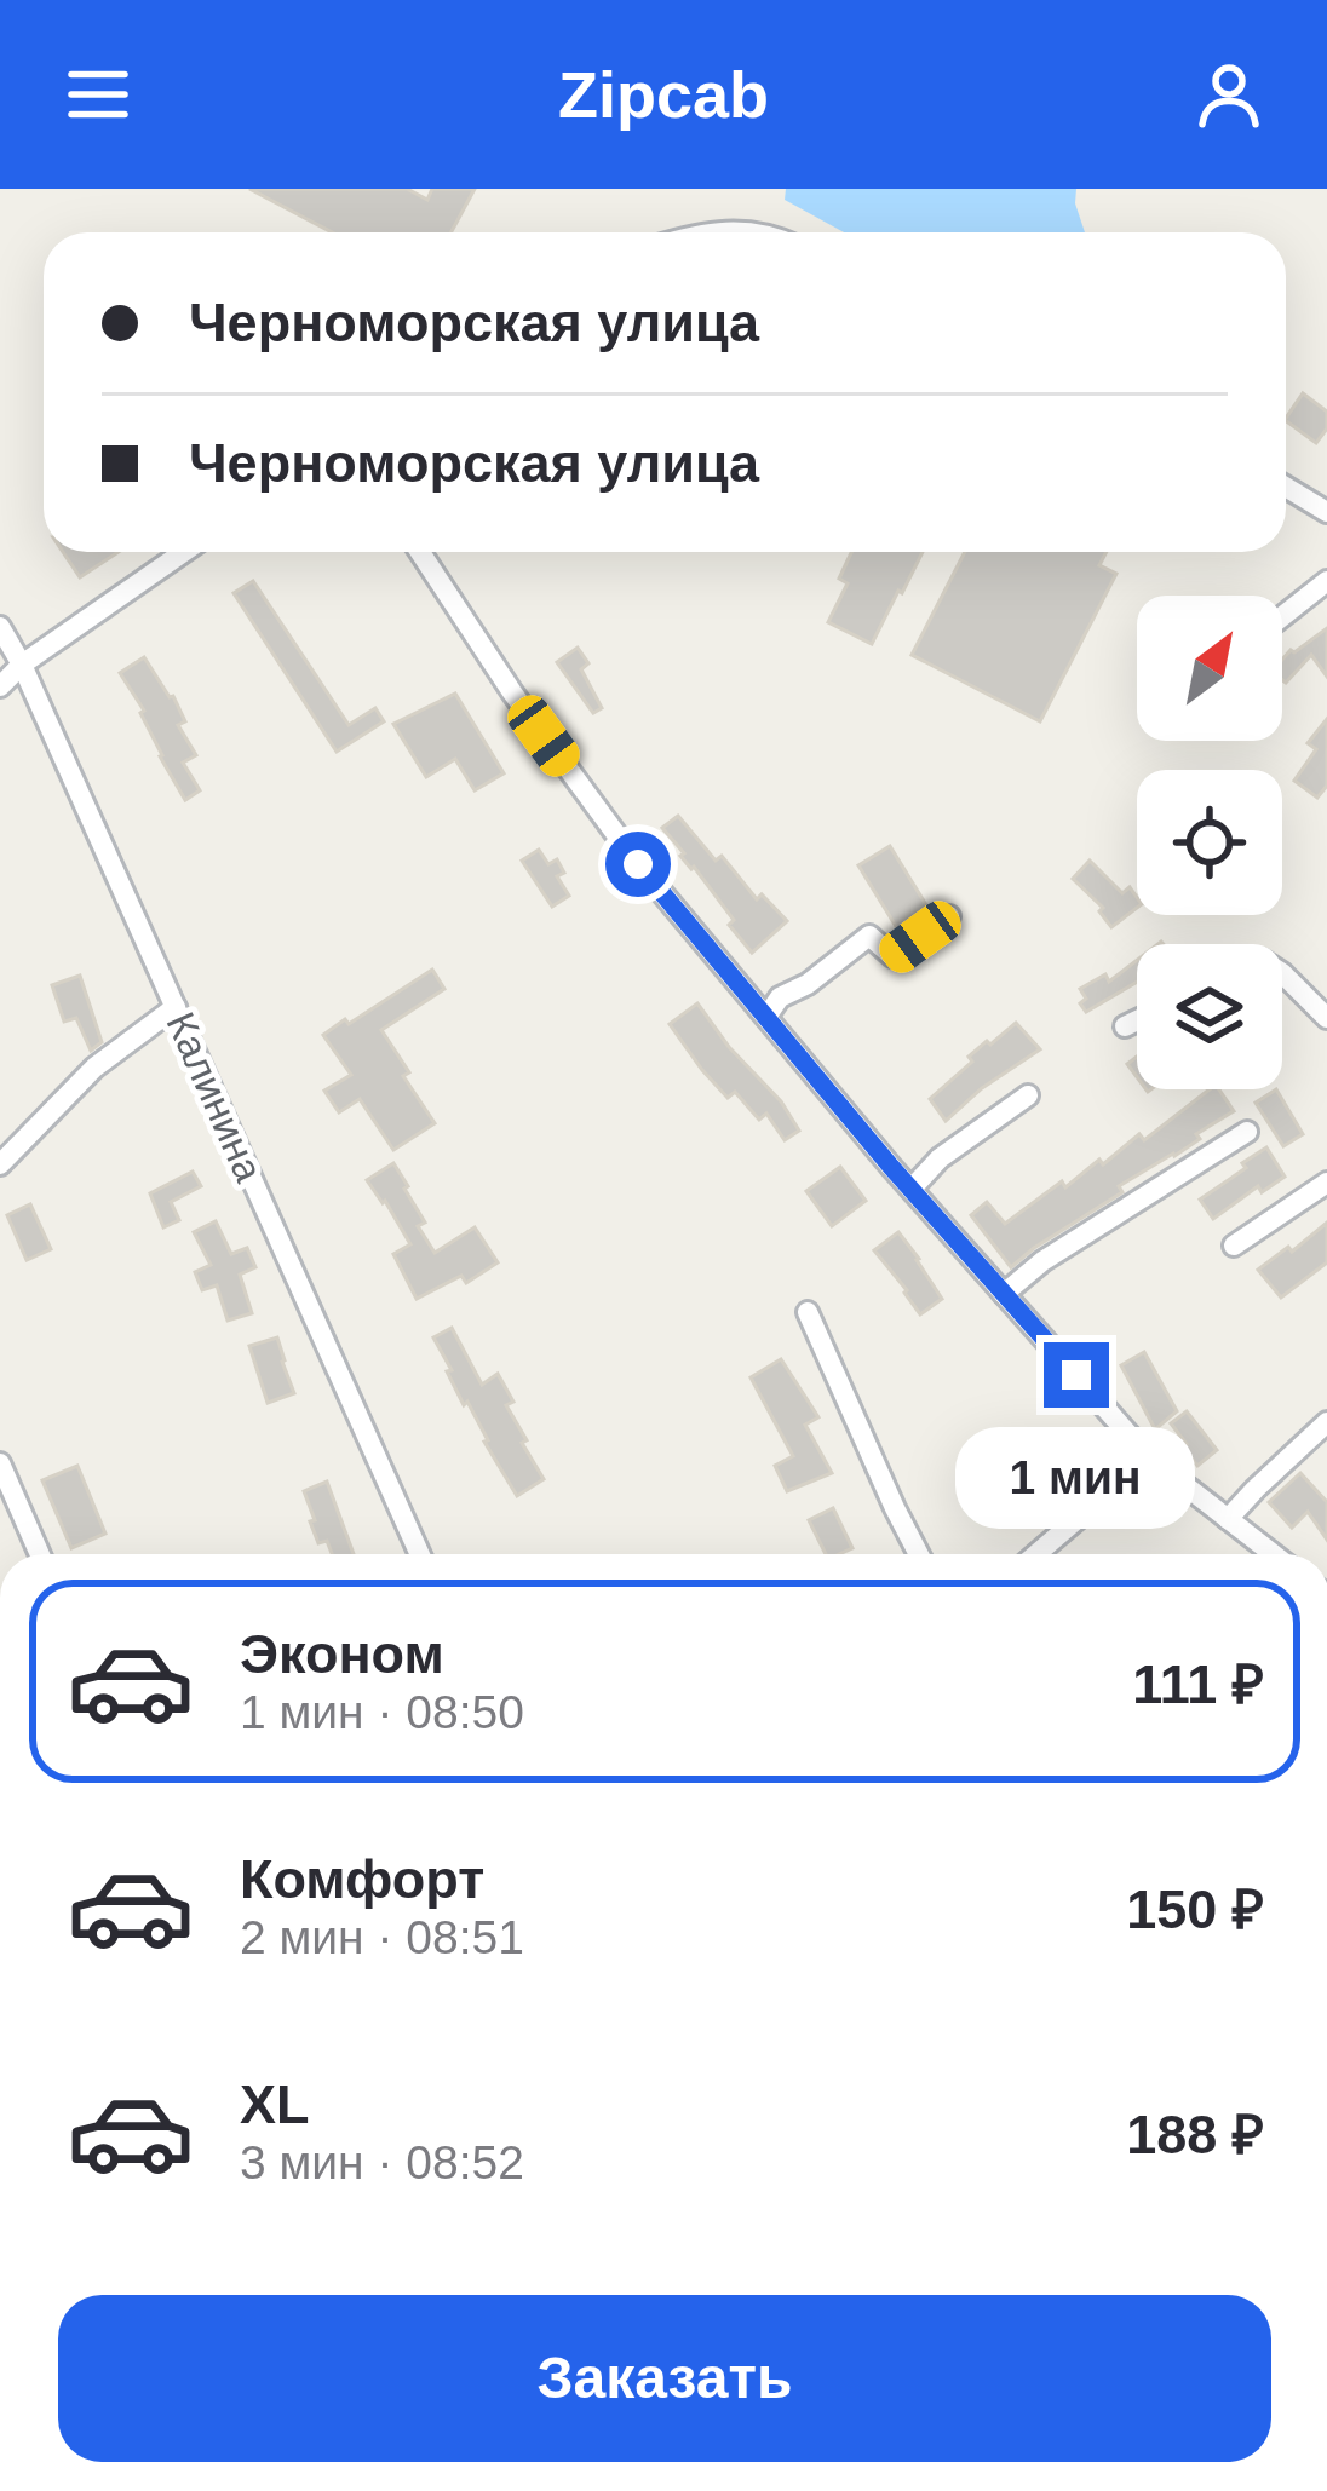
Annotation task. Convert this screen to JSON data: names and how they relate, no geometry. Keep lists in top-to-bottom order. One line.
{"streets":{"street":["Калинина"]},"north":"top right","page":{"header":"Zipcab","banner":["Черноморская улица","Черноморская улица"],"bubble":"1 мин","list":[{"name":"Эконом","note":"1 мин · 08:50","value":"111 ₽"},{"name":"Комфорт","note":"2 мин · 08:51","value":"150 ₽"},{"name":"XL","note":"3 мин · 08:52","value":"188 ₽"}],"buttons":"Заказать"}}
